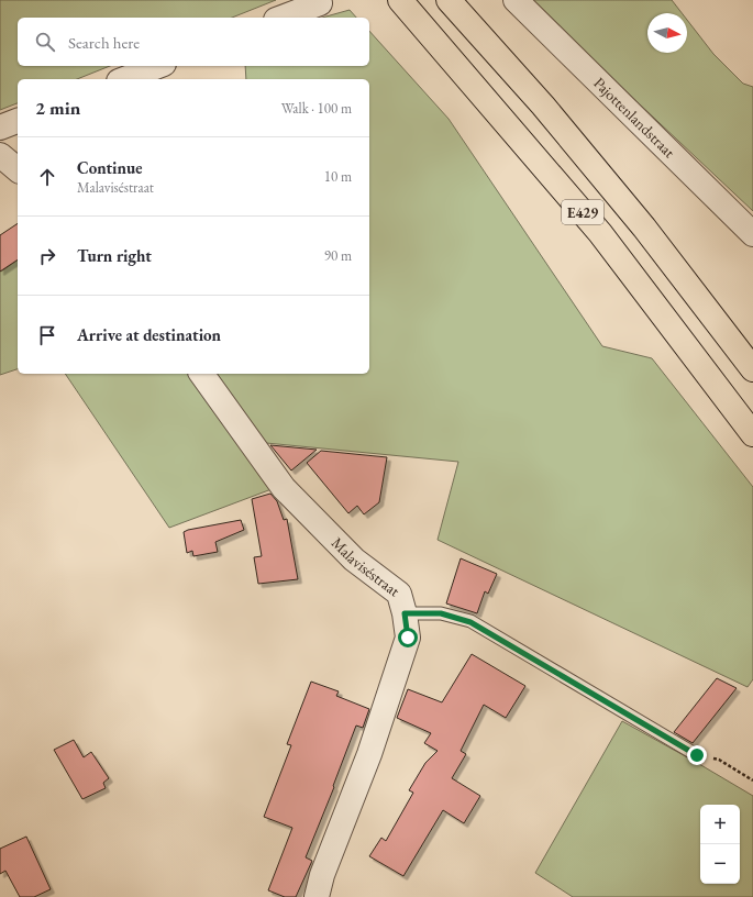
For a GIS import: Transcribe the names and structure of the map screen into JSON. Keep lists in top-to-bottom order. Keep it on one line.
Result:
{"streets":{"highway":["E429"],"street":["Pajottenlandstraat","Malaviséstraat"]},"north":"right","page":{"search":"Search here","heading":["2 min","Walk · 100 m"],"list":[["Continue","Malaviséstraat","10 m"],["Turn right","90 m"],"Arrive at destination"],"map_buttons":["+","−"]}}
